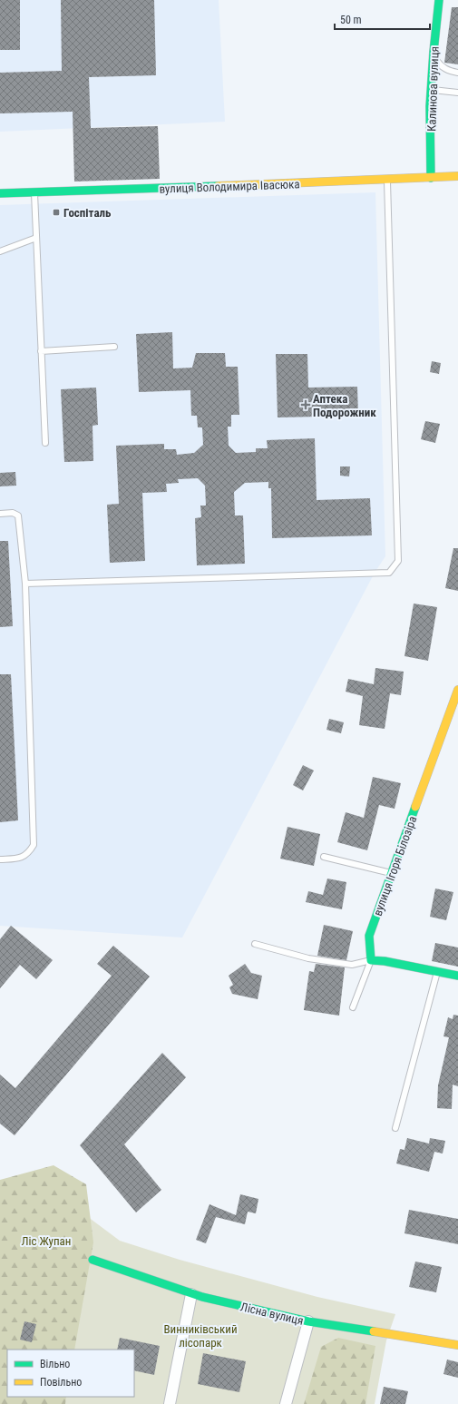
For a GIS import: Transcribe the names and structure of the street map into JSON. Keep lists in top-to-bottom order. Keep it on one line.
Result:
{"streets":{"street":["Калинова вулиця","вулиця Володимира Івасюка","вулиця Ігоря Білозіра","Лісна вулиця"]},"crossings":[["Калинова вулиця","вулиця Володимира Івасюка"]],"parks":["Ліс Жупан","Винниківський лісопарк"],"places":{"transit":["Госпіталь"],"health":["Аптека Подорожник"]},"legend":["Вільно","Повільно"],"scale_bar":"50 m"}
